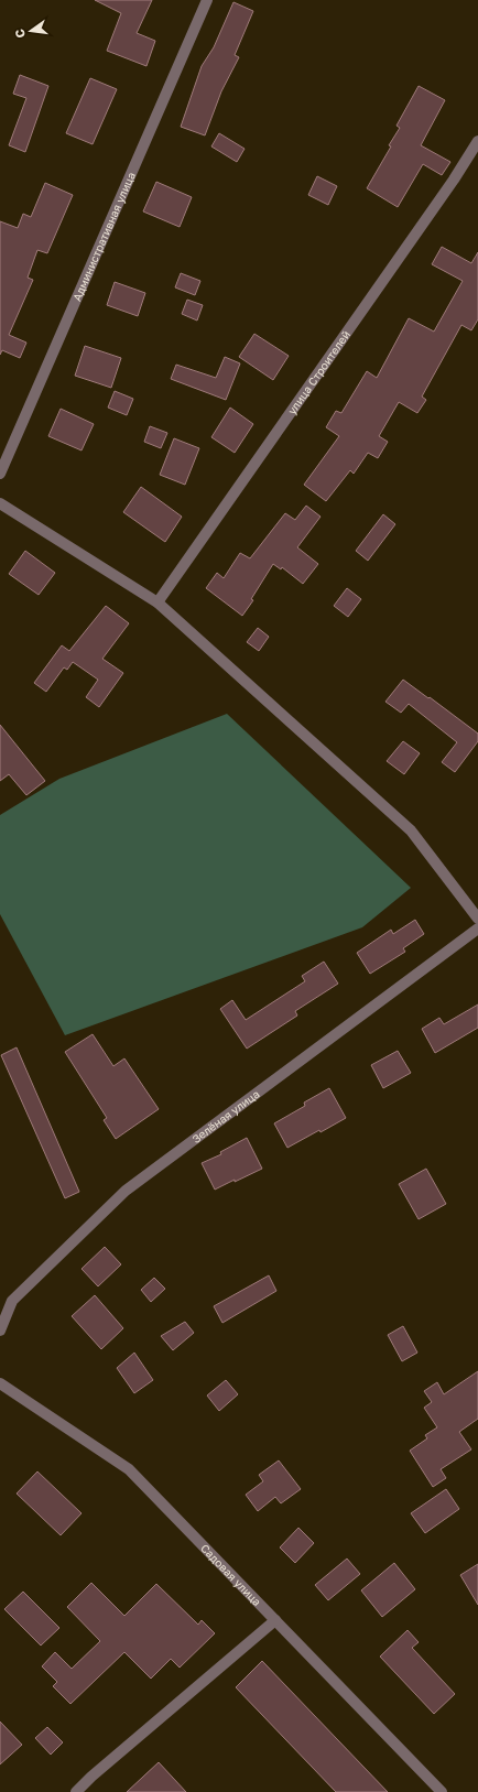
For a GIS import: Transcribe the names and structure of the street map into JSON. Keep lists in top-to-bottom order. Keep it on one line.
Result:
{"streets":{"street":["Административная улица","улица Строителей","Зелёная улица","Садовая улица"]},"north":"left"}
